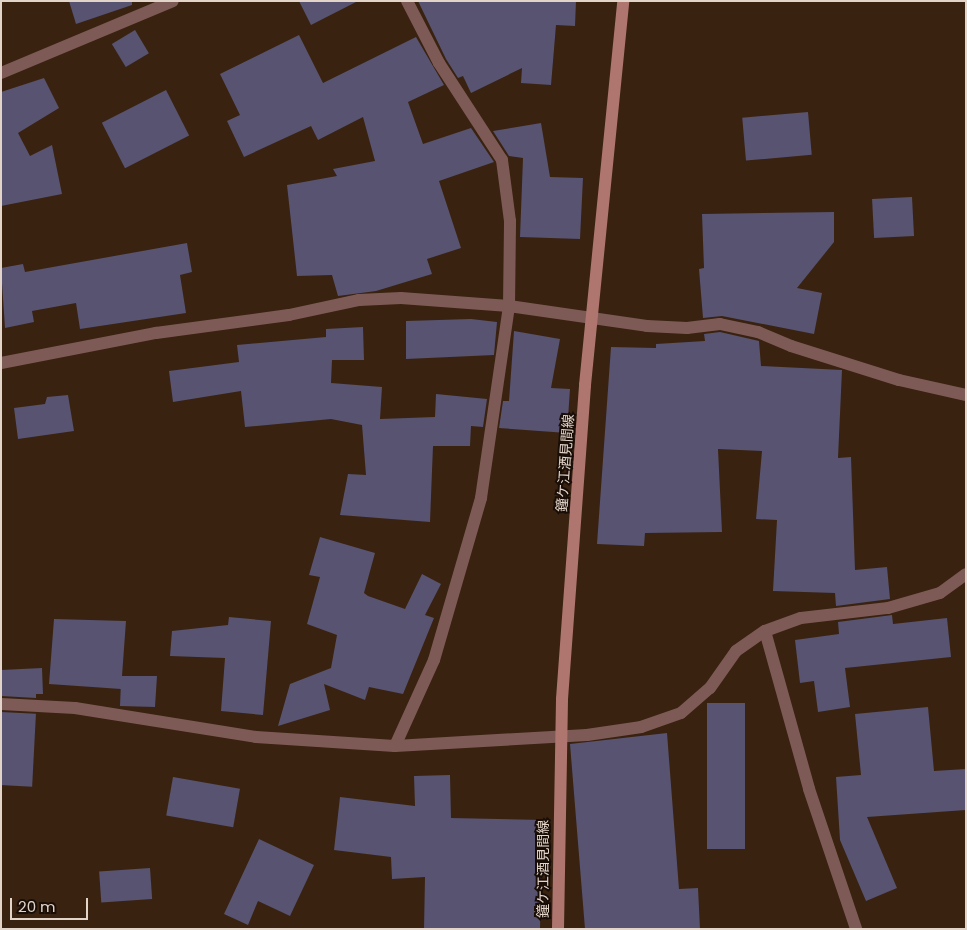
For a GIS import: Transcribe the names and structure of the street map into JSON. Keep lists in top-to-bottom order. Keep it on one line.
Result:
{"streets":{"main road":["鐘ケ江酒見間線"]},"scale_bar":"20 m"}
